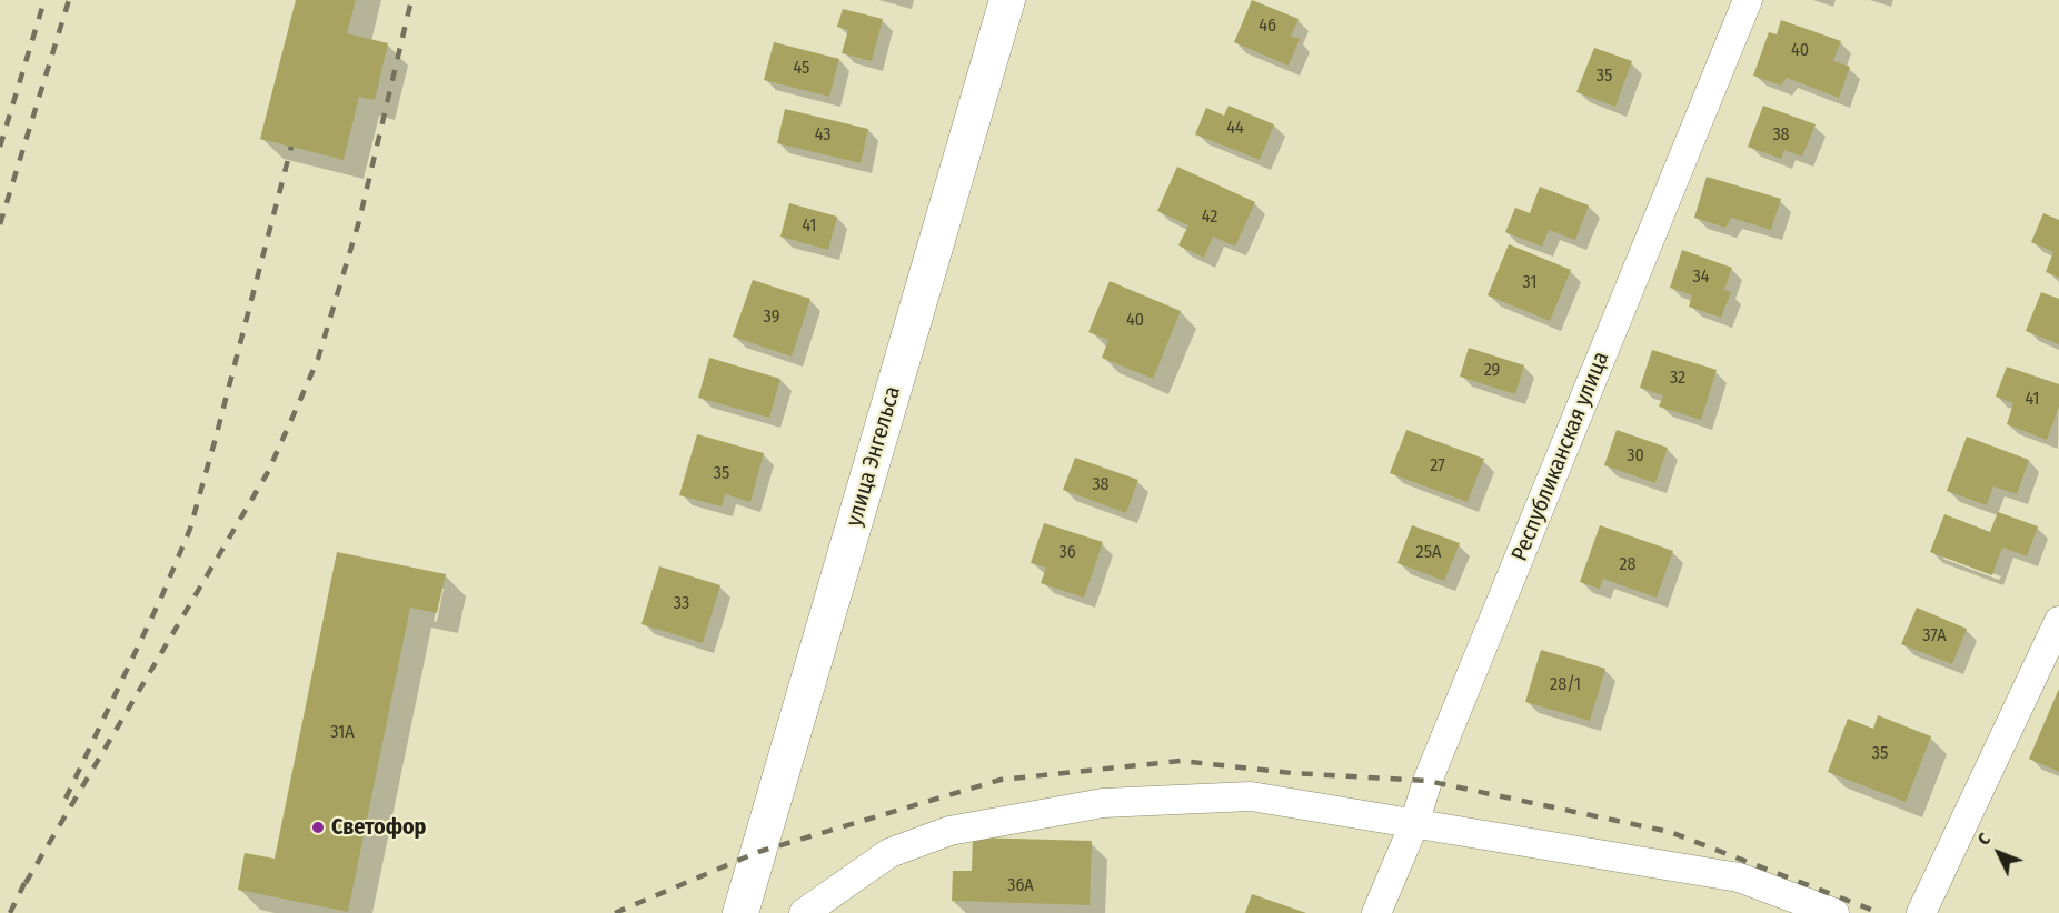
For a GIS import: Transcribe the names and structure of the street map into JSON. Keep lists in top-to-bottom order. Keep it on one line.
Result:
{"streets":{"street":["улица Энгельса","Республиканская улица"]},"places":["Светофор"],"house_numbers":["46","40","45","35","44","43","38","42","41","34","31","39","40","29","32","41","30","27","35","38","36","25А","28","33","37А","28/1","31А","35","36А"],"north":"top left"}
